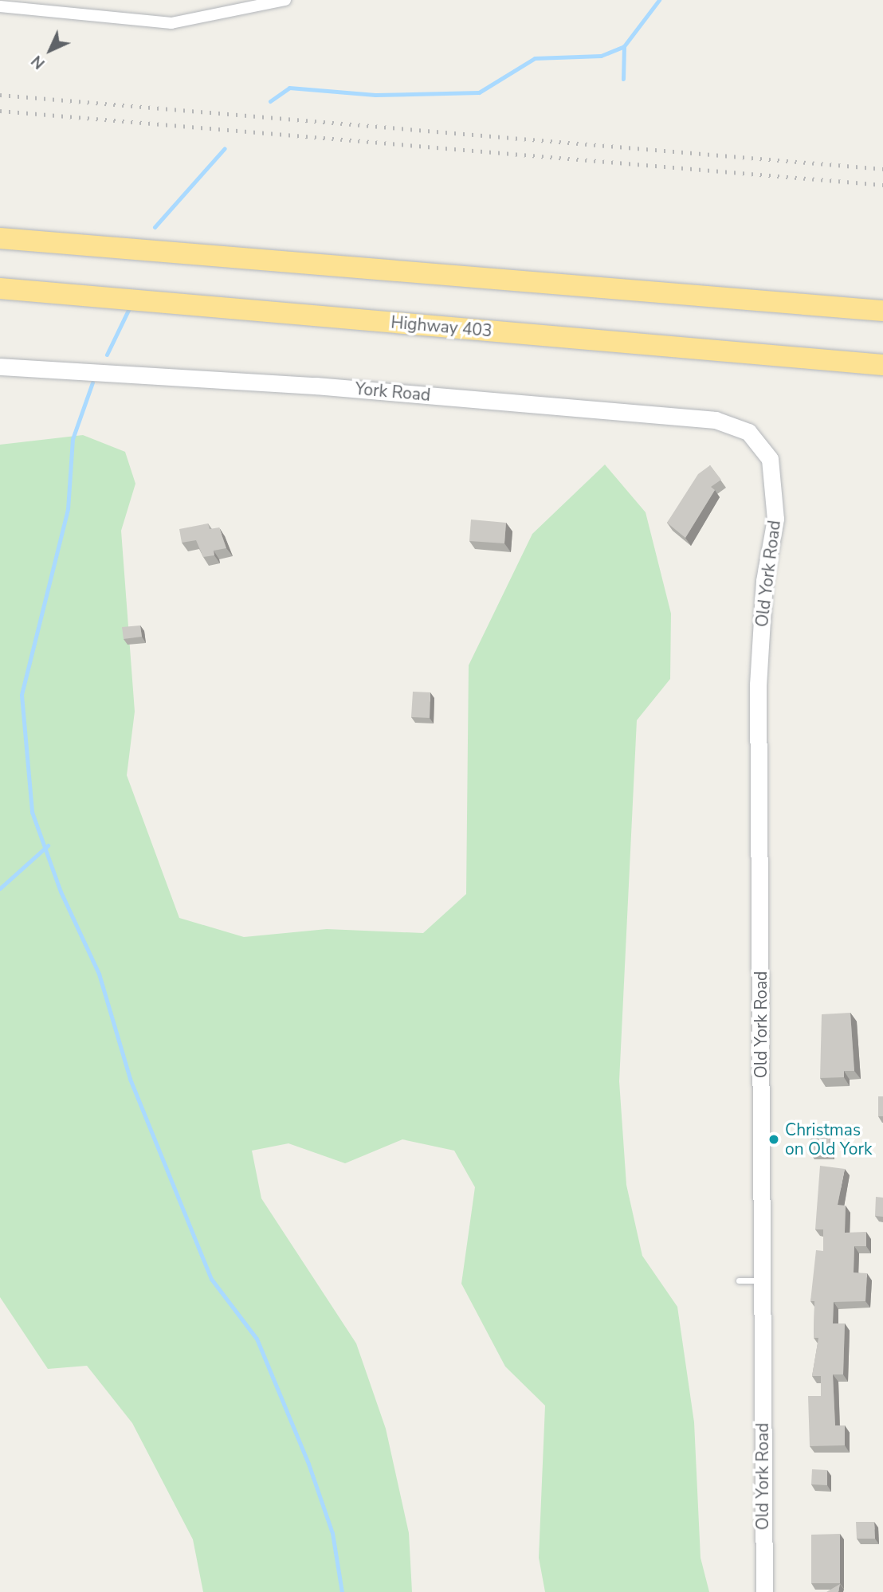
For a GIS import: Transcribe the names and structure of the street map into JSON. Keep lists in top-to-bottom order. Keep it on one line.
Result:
{"streets":{"highway":["Highway 403"],"street":["York Road","Old York Road"]},"crossings":[["York Road","Old York Road"]],"places":["Christmas on Old York"],"north":"bottom left"}
